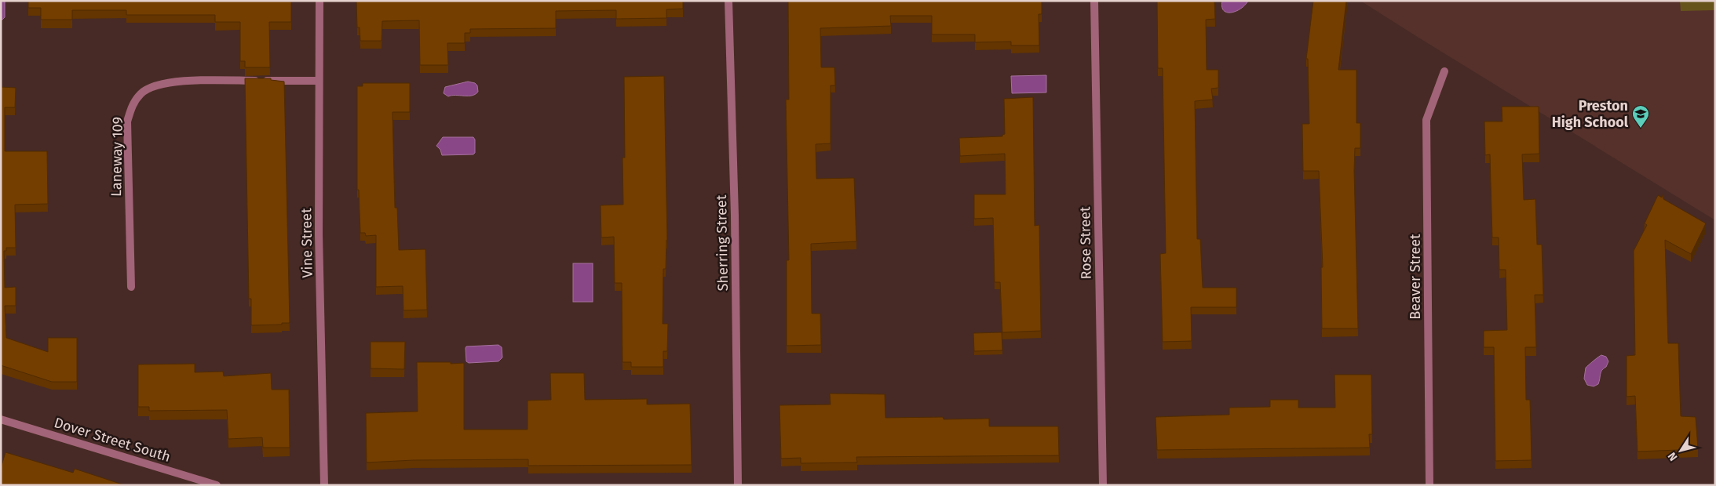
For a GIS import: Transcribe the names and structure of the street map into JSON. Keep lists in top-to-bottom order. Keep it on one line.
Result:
{"streets":{"street":["Laneway 109","Vine Street","Sherring Street","Rose Street","Beaver Street","Dover Street South"]},"crossings":[["Laneway 109","Vine Street"]],"places":{"school or university":["Preston High School"]},"north":"bottom left"}
